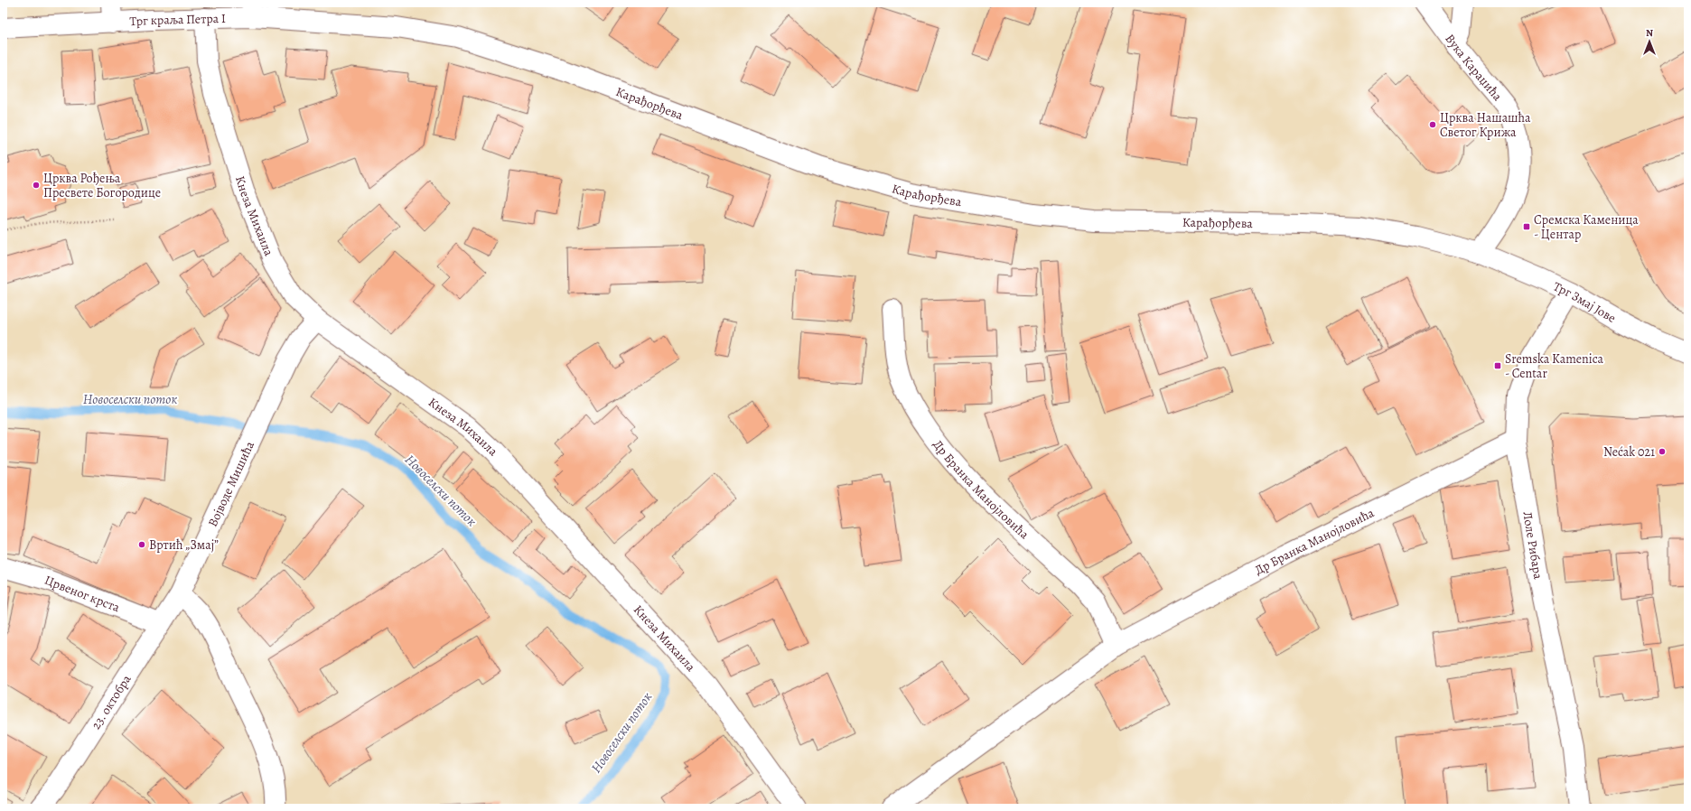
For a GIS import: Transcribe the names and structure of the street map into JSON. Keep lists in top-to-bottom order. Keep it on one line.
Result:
{"streets":{"street":["Трг краља Петра I","Вука Караџића","Карађорђева","Кнеза Михаила","Трг Змај Јове","Војводе Мишића","Др Бранка Манојловића","Лоле Рибара","Црвеног крста","23. октобра"]},"crossings":[["Трг краља Петра I","Карађорђева"],["Трг краља Петра I","Кнеза Михаила"],["Вука Караџића","Карађорђева"],["Вука Караџића","Трг Змај Јове"],["Карађорђева","Трг Змај Јове"],["Кнеза Михаила","Војводе Мишића"],["Трг Змај Јове","Лоле Рибара"],["Војводе Мишића","23. октобра"],["Др Бранка Манојловића","Лоле Рибара"],["Црвеног крста","23. октобра"]],"water":["Новоселски поток"],"places":{"other":["Црква Нашашћа Светог Крижа","Црква Рођења Пресвете Богородице","Nećak 021","Вртић „Змај”"],"transit":["Сремска Каменица - Центар","Sremska Kamenica - Centar"]},"north":"top"}
